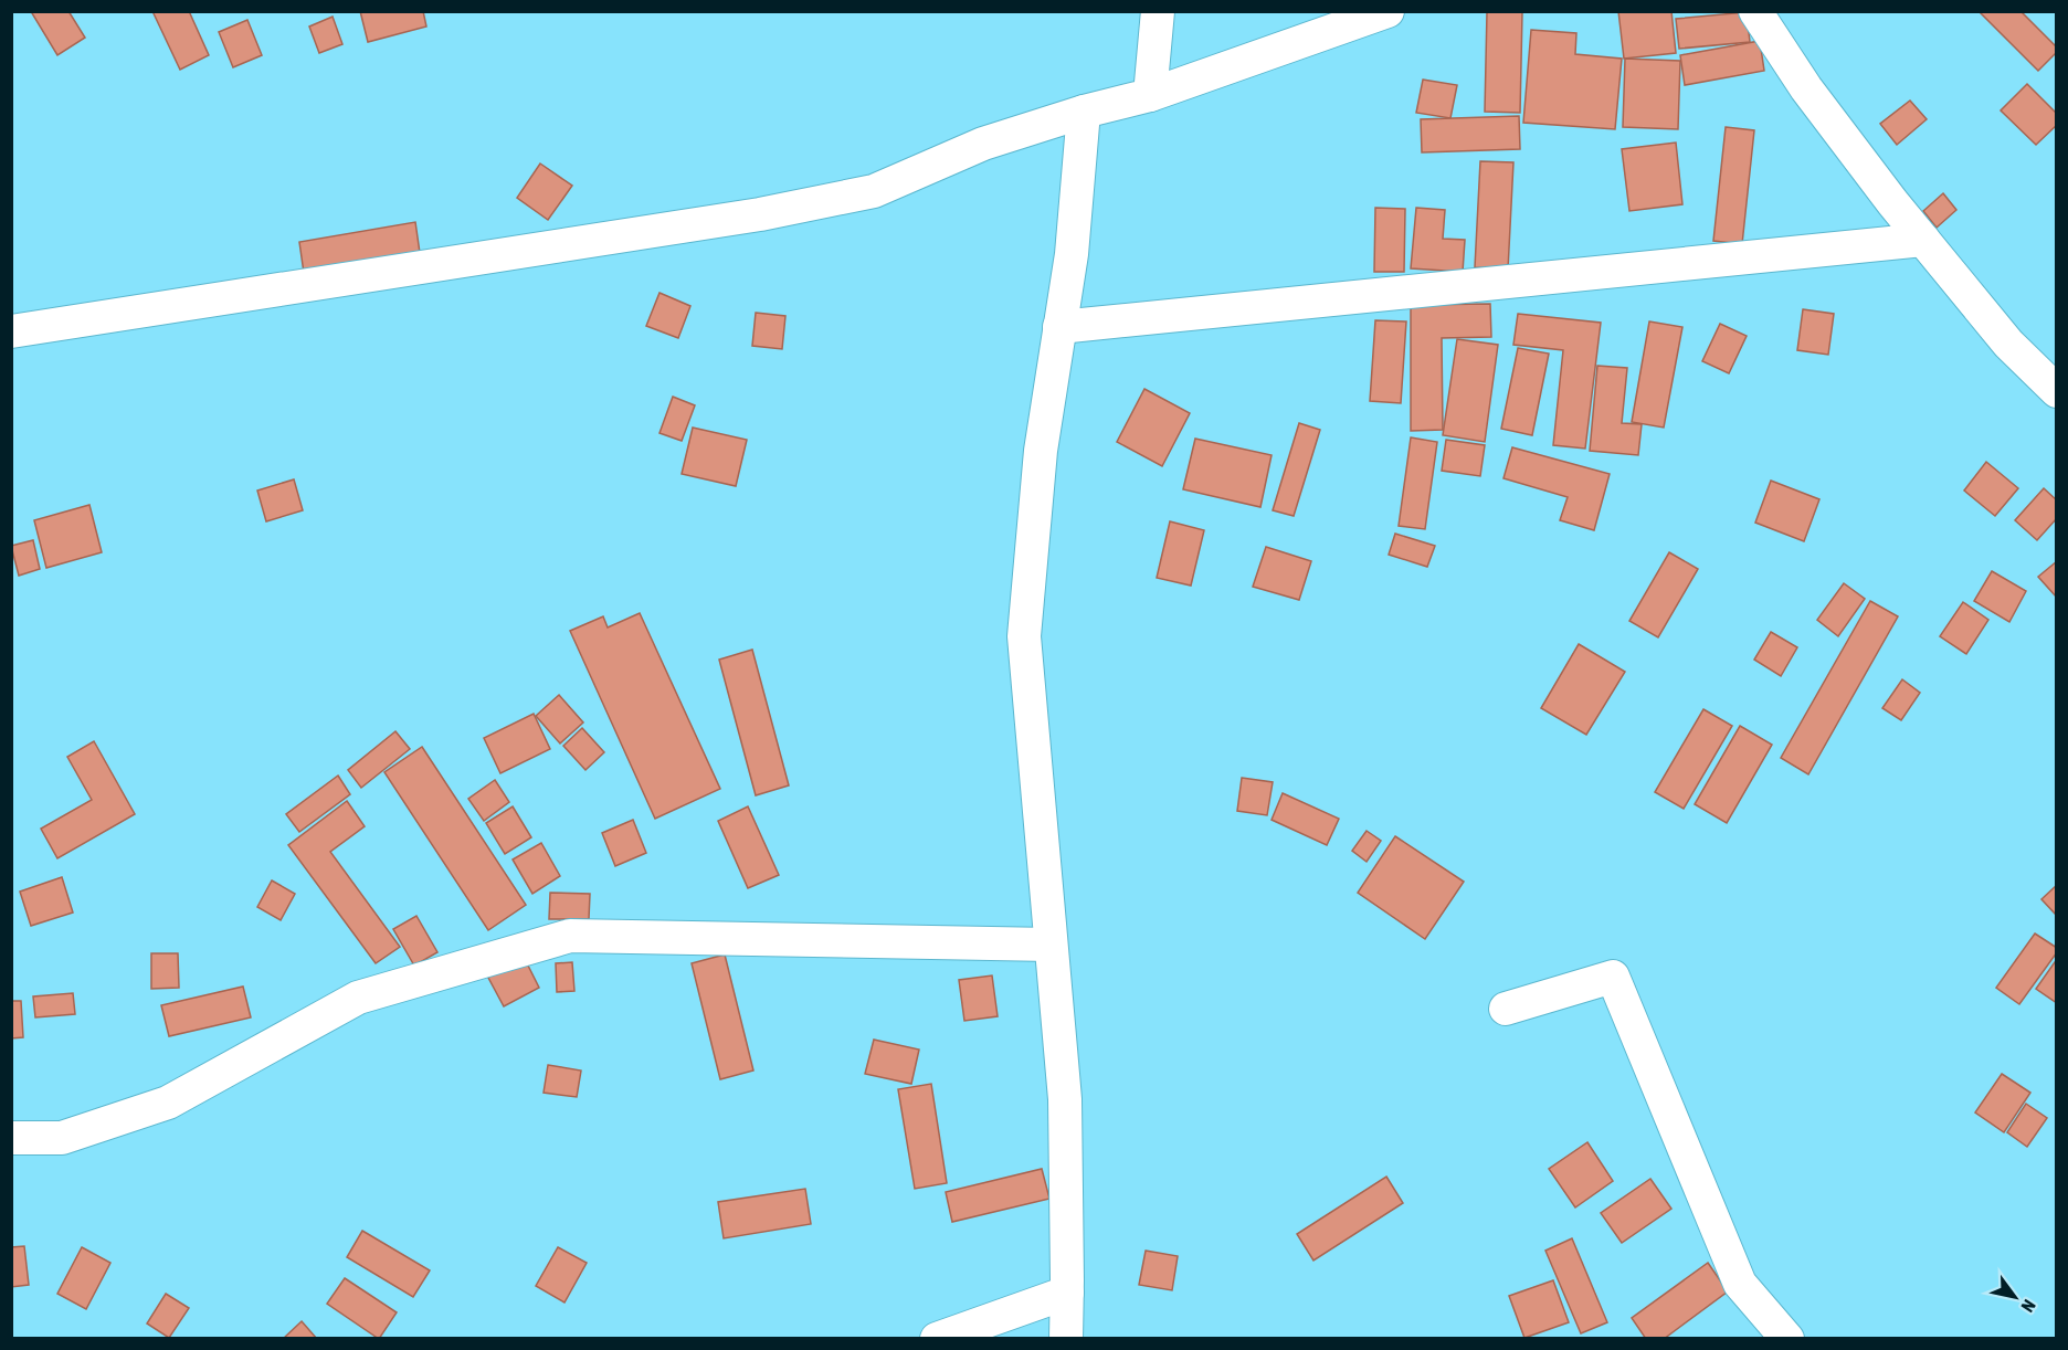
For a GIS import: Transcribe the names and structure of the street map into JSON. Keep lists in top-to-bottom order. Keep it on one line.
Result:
{"north":"bottom right"}
